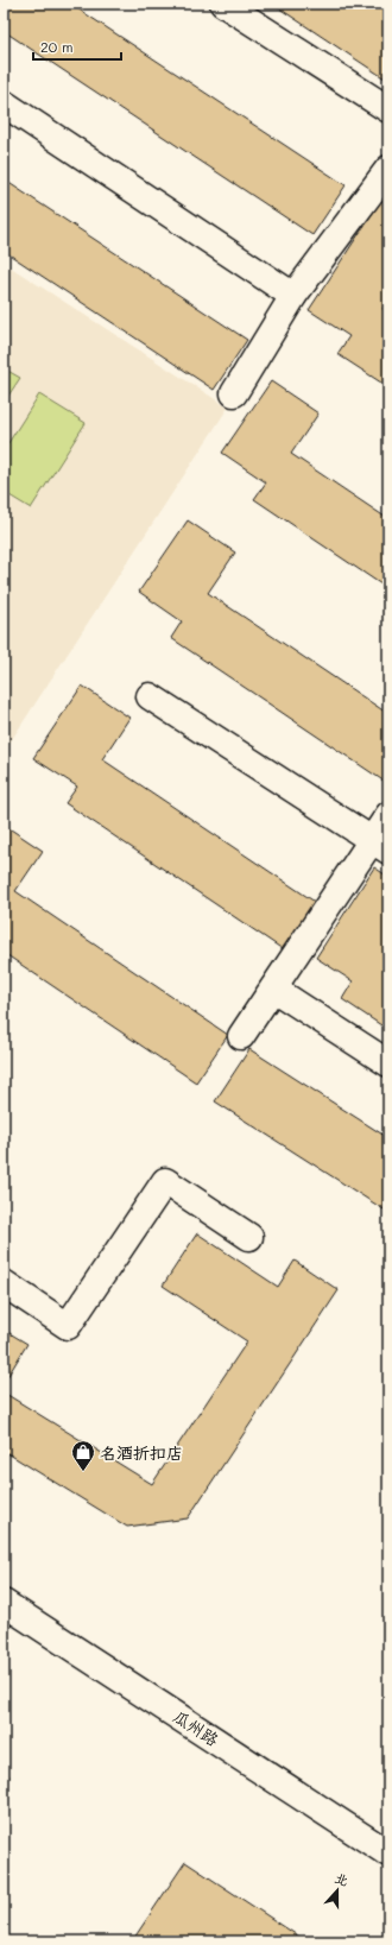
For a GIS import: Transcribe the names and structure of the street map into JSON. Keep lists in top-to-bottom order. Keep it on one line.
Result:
{"streets":{"street":["瓜州路"]},"places":{"shop":["名酒折扣店"]},"scale_bar":"20 m","north":"top"}
